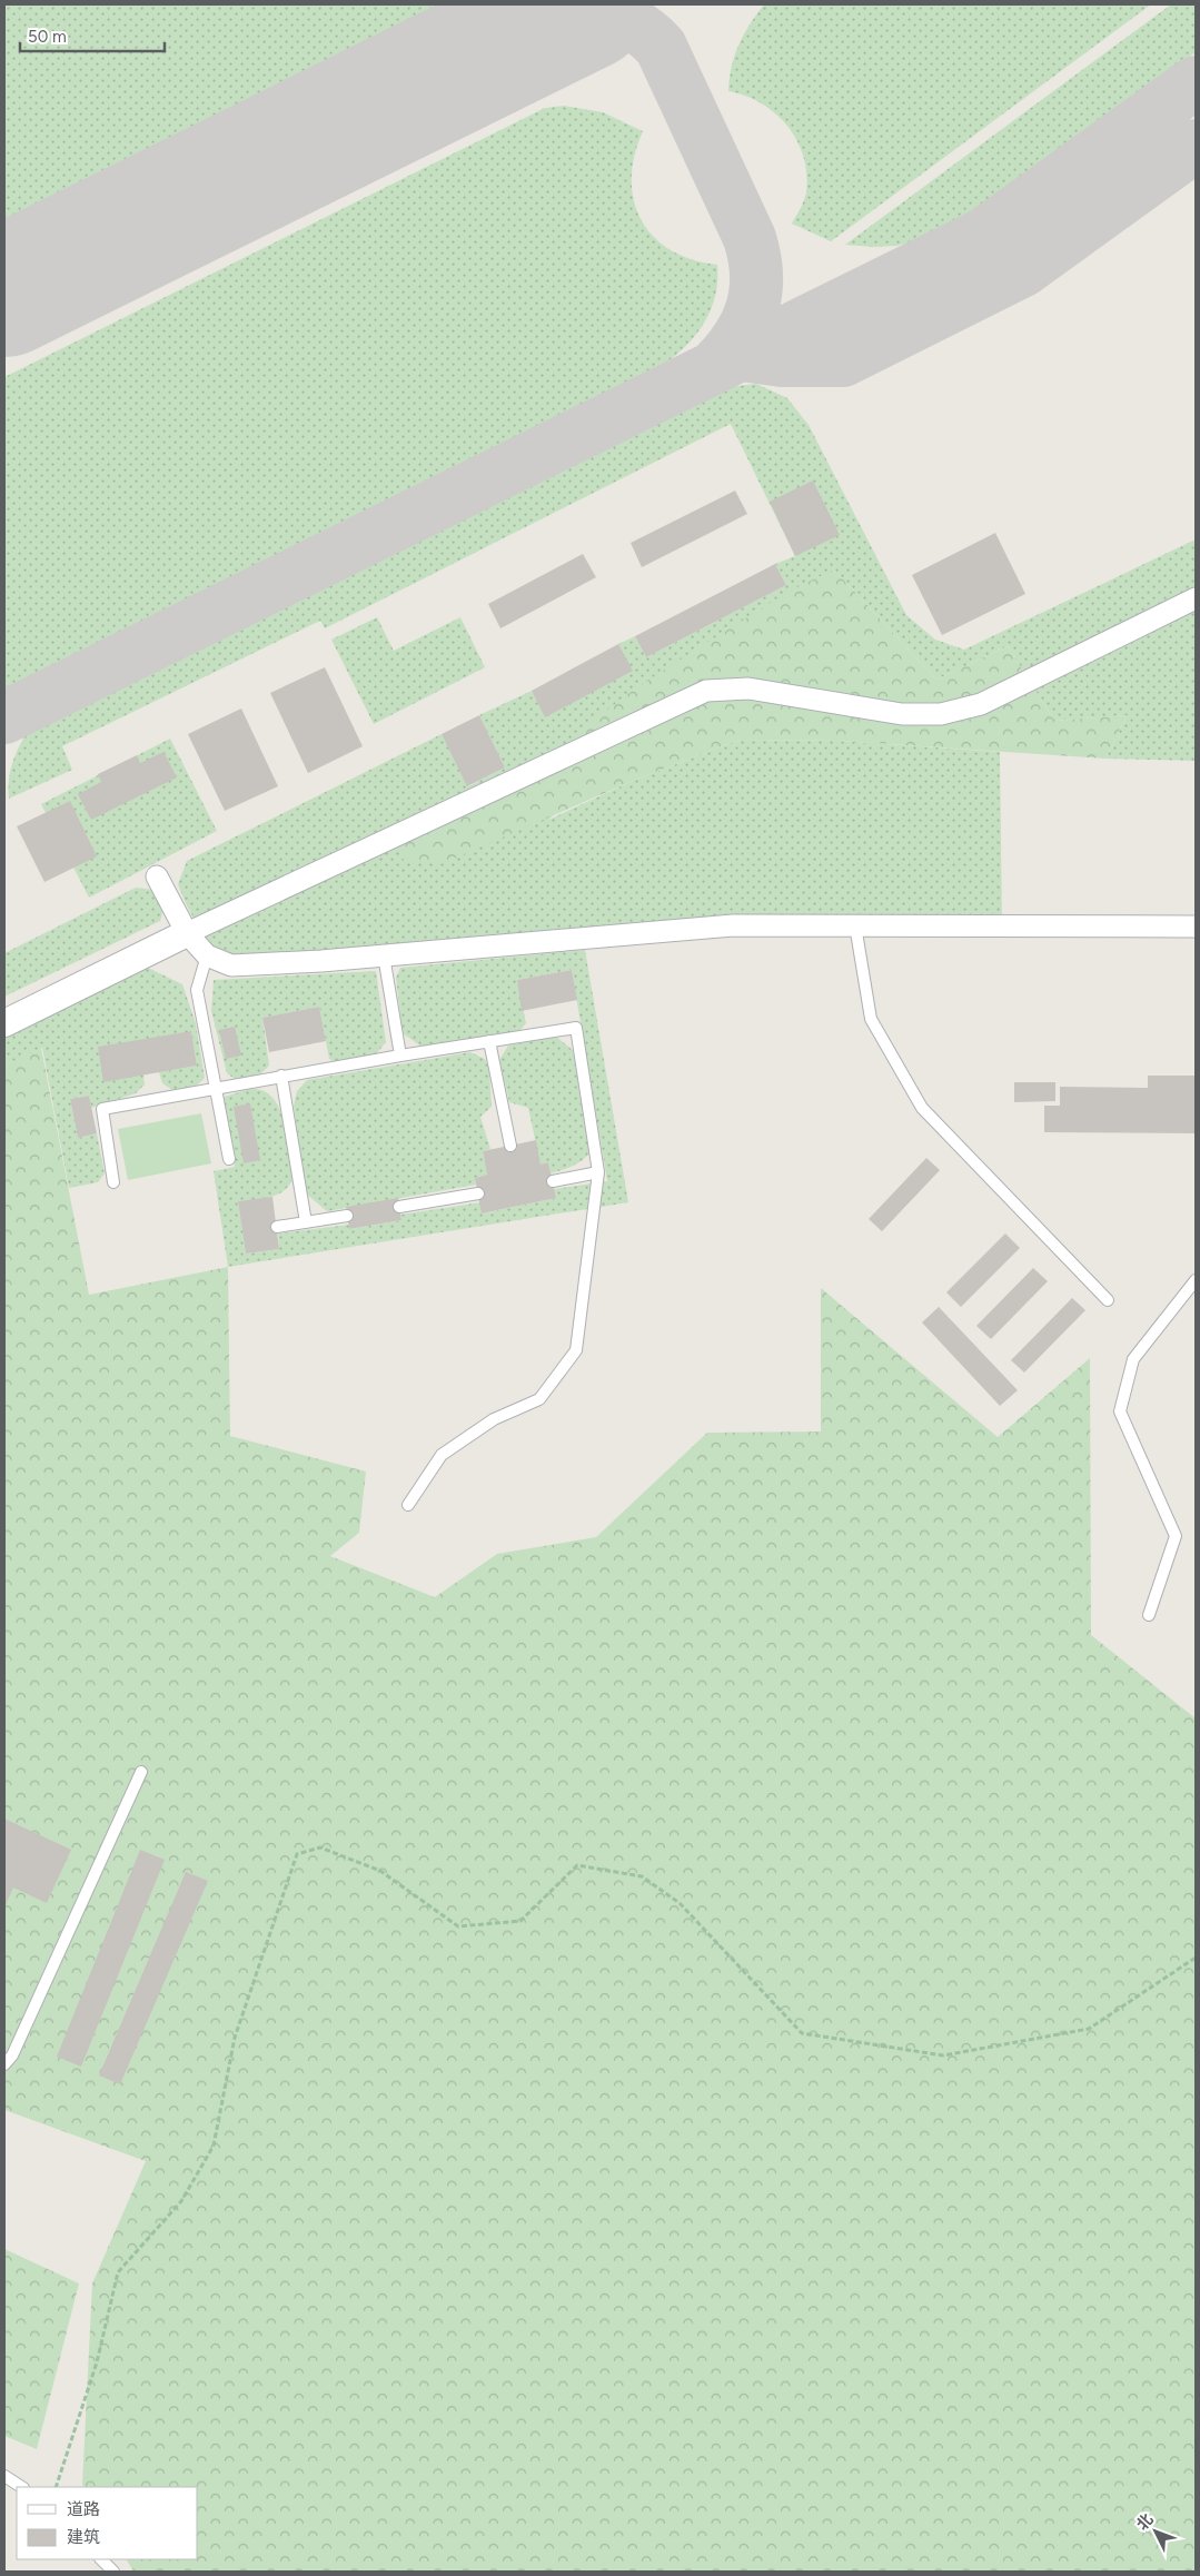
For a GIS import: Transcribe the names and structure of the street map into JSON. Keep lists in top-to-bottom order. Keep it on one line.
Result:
{"legend":["道路","建筑"],"scale_bar":"50 m","north":"top left"}
